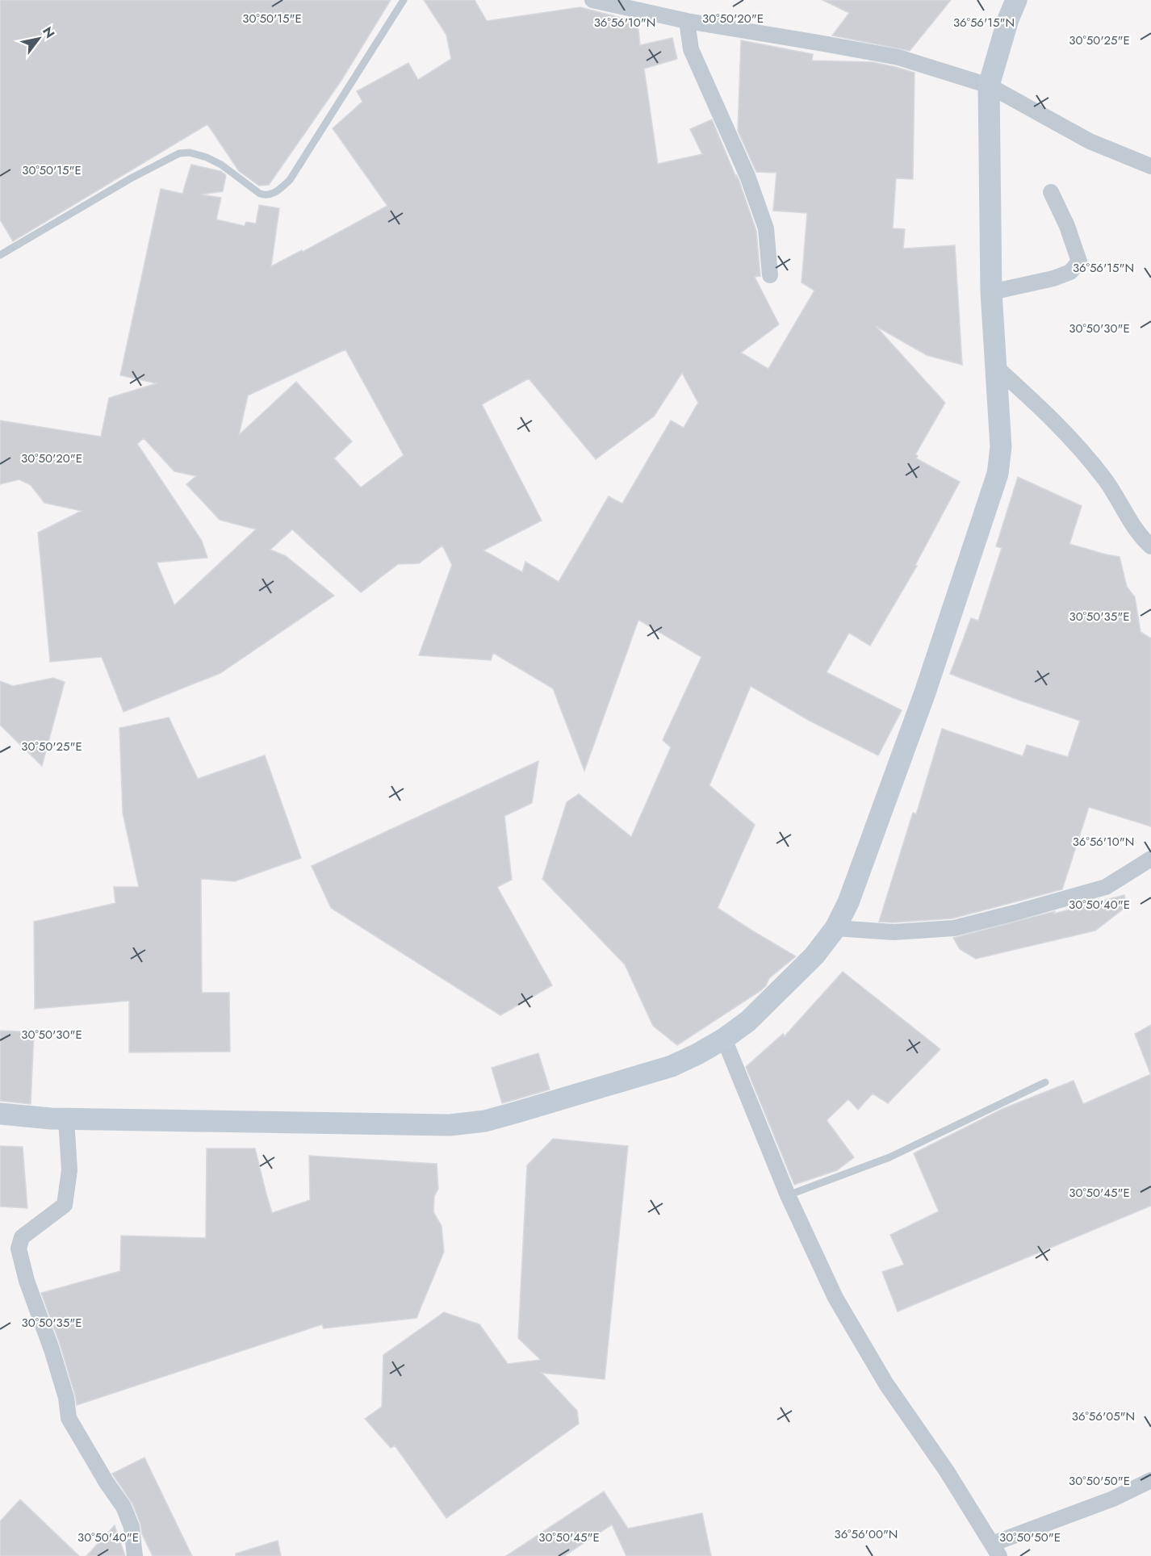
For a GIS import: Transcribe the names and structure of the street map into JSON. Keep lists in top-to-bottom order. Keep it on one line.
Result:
{"north":"top right","coordinates":["30°50'15\"E","30°50'20\"E","36°56'10\"N","36°56'15\"N","30°50'25\"E","30°50'30\"E","30°50'35\"E","30°50'40\"E","30°50'45\"E","36°56'05\"N","30°50'50\"E","36°56'00\"N"]}
